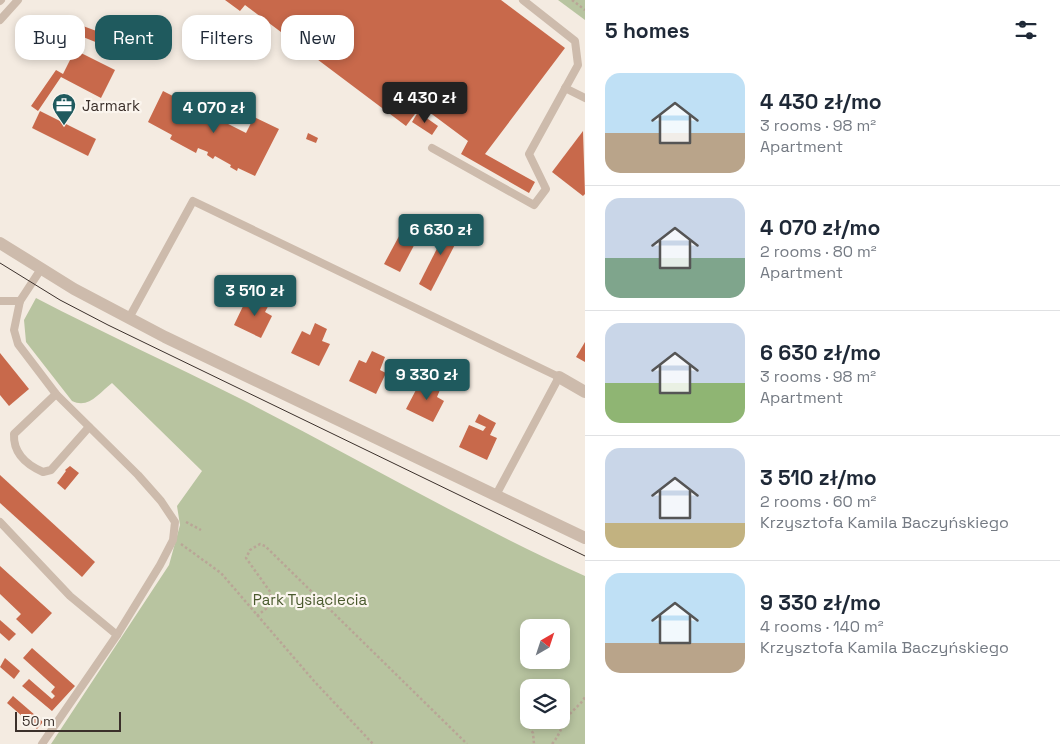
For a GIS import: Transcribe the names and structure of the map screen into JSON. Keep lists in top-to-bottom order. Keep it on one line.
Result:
{"parks":["Park Tysiąclecia"],"places":{"office":["Jarmark"]},"scale_bar":"50 m","north":"top right","page":{"heading":"5 homes","chip":["Buy","Rent","Filters","New"],"list":[{"name":"4 430 zł/mo","note":"3 rooms · 98 m² · Apartment"},{"name":"4 070 zł/mo","note":"2 rooms · 80 m² · Apartment"},{"name":"6 630 zł/mo","note":"3 rooms · 98 m² · Apartment"},{"name":"3 510 zł/mo","note":"2 rooms · 60 m² · Krzysztofa Kamila Baczyńskiego"},{"name":"9 330 zł/mo","note":"4 rooms · 140 m² · Krzysztofa Kamila Baczyńskiego"}],"price":["4 430 zł","4 070 zł","6 630 zł","3 510 zł","9 330 zł"],"scale":"50 m"}}
